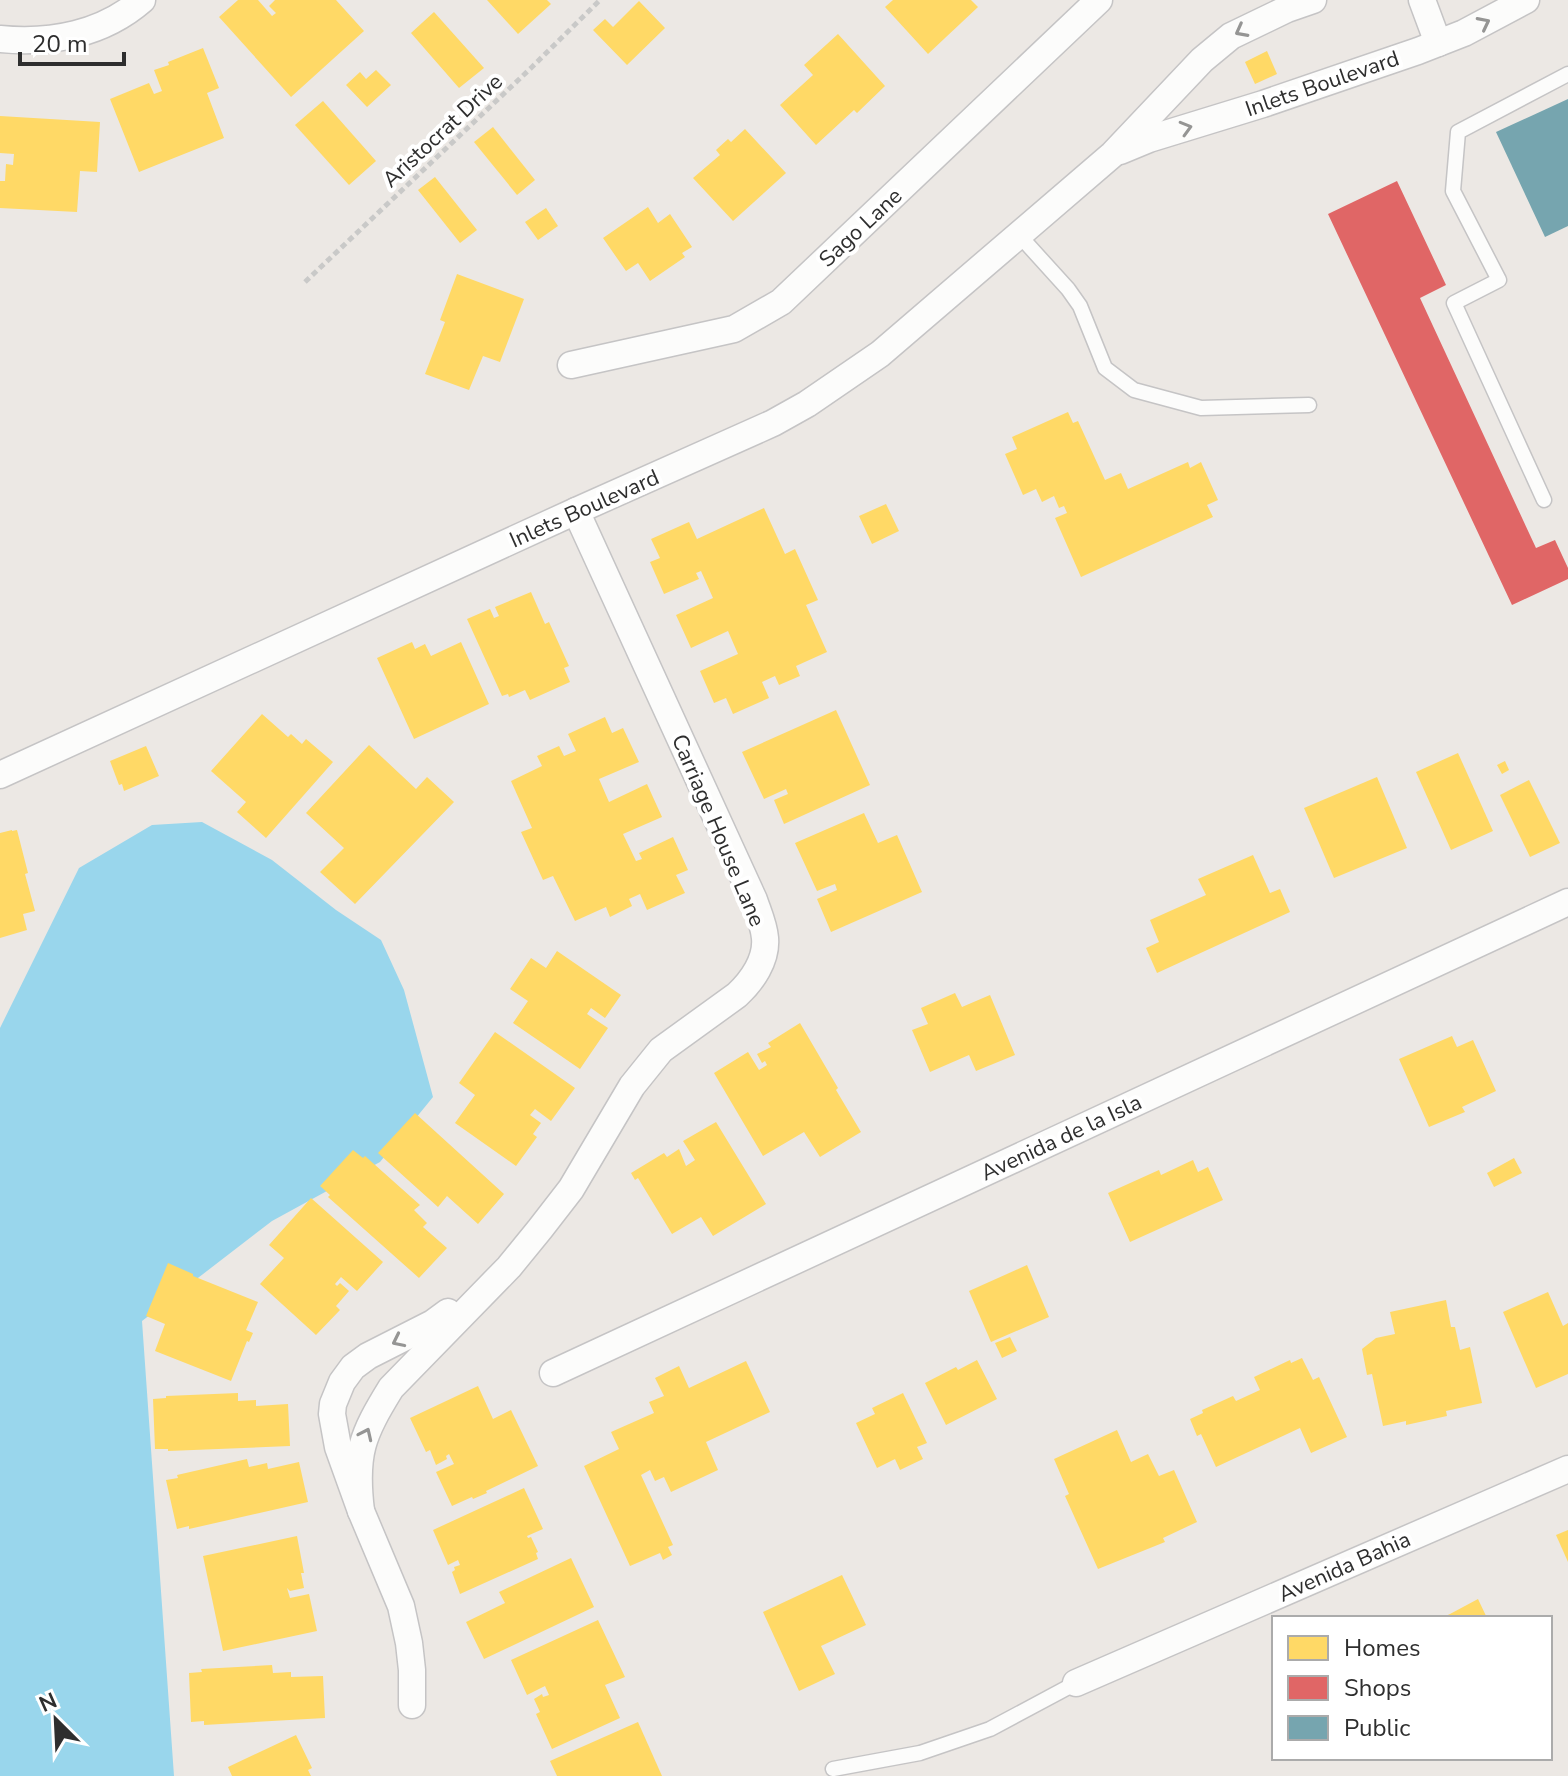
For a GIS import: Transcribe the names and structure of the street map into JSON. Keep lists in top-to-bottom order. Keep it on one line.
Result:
{"streets":{"street":["Inlets Boulevard","Sago Lane","Carriage House Lane","Avenida de la Isla","Avenida Bahia"],"path":["Aristocrat Drive"]},"crossings":[["Inlets Boulevard","Carriage House Lane"]],"legend":["Homes","Shops","Public"],"scale_bar":"20 m","north":"top left"}
